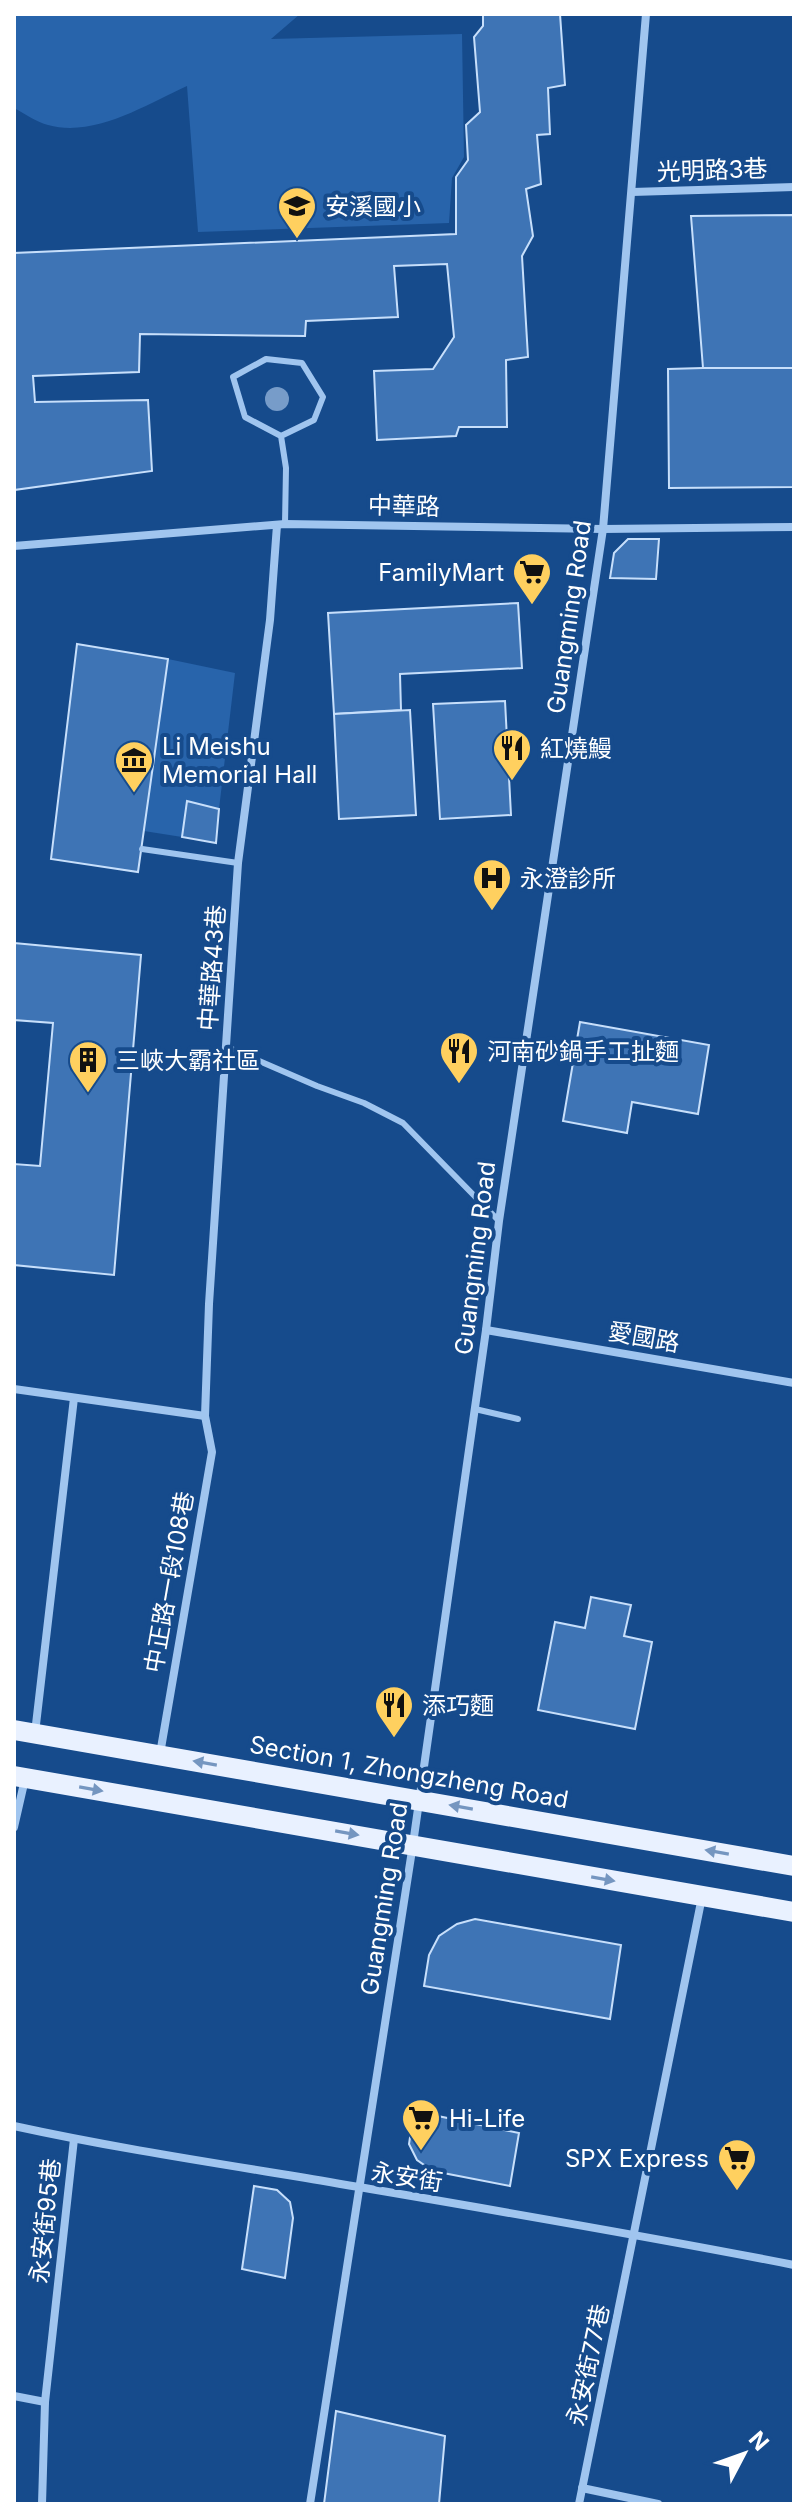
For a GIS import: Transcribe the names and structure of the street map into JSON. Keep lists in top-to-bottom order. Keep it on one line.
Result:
{"streets":{"main road":["Section 1, Zhongzheng Road"],"street":["光明路3巷","中華路","Guangming Road","中華路43巷","愛國路","中正路一段108巷","永安街","永安街95巷","永安街77巷"]},"crossings":[["光明路3巷","Guangming Road"],["中華路","Guangming Road"],["中華路","中華路43巷"],["Guangming Road","愛國路"],["Guangming Road","Section 1, Zhongzheng Road"],["Guangming Road","永安街"],["中華路43巷","中正路一段108巷"],["中正路一段108巷","Section 1, Zhongzheng Road"],["永安街","永安街95巷"],["永安街","永安街77巷"]],"places":{"school or university":["安溪國小"],"supermarket":["FamilyMart","Hi-Life","SPX Express"],"restaurant":["紅燒鰻","河南砂鍋手工扯麵","添巧麵"],"museum":["Li Meishu Memorial Hall"],"hospital":["永澄診所"],"building":["三峽大霸社區"]},"north":"top right"}
